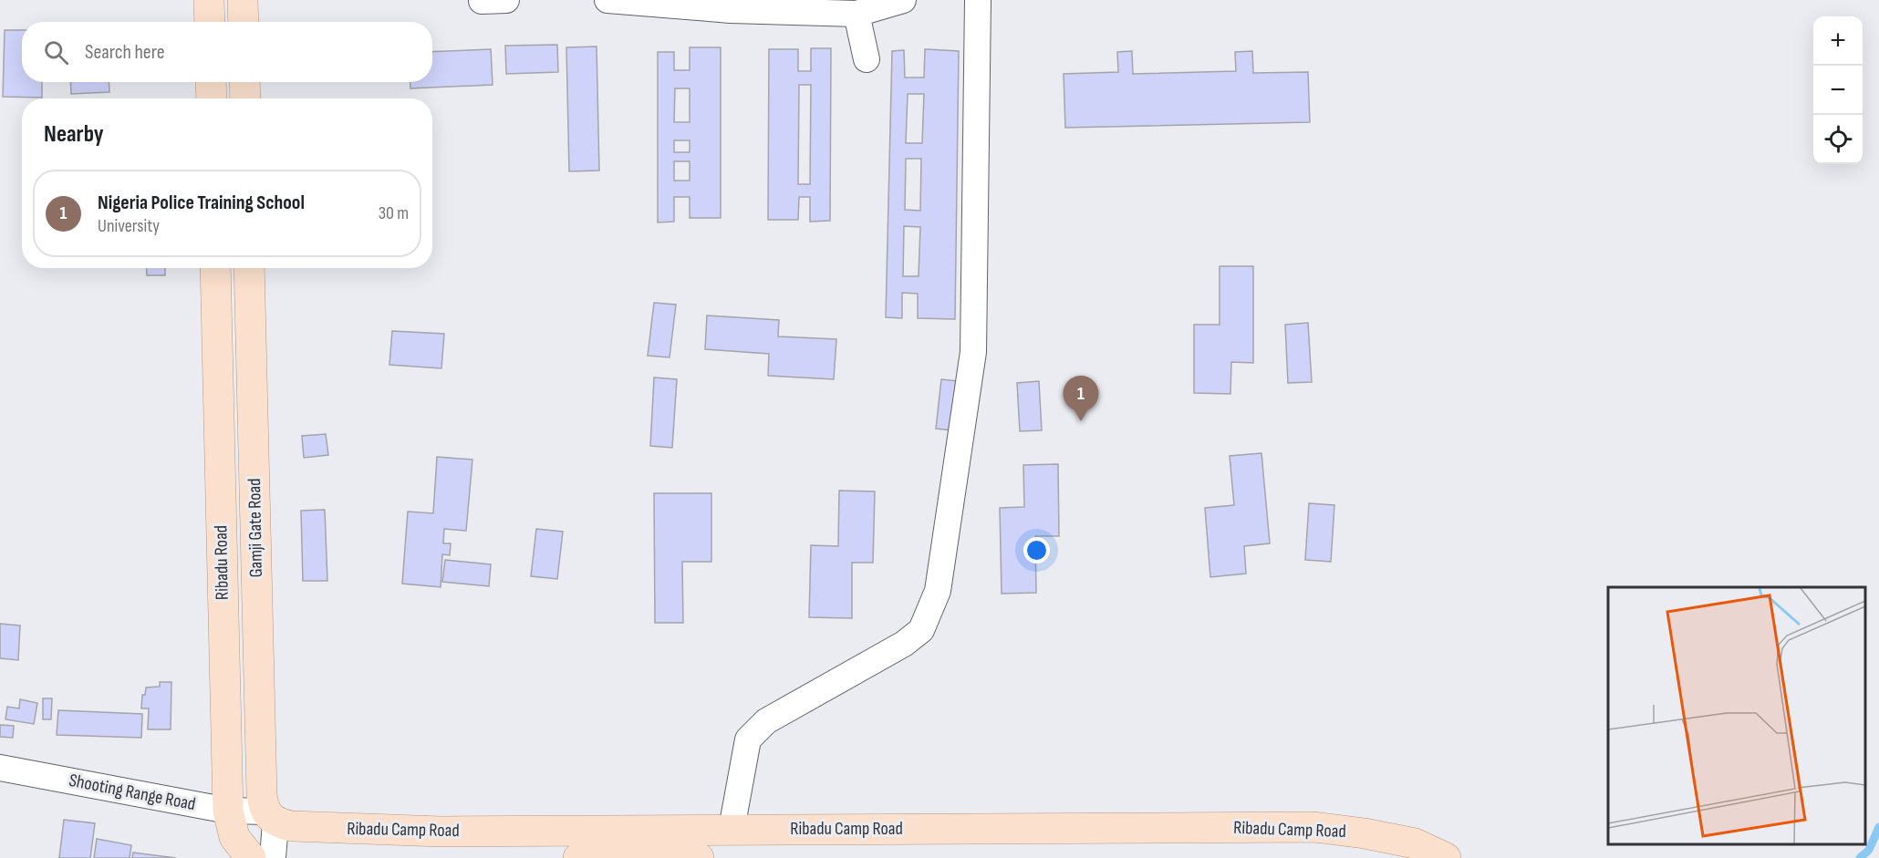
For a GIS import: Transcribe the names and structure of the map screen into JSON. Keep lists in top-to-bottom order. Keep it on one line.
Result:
{"streets":{"main road":["Gamji Gate Road","Ribadu Road","Ribadu Camp Road"],"street":["Shooting Range Road"]},"crossings":[["Gamji Gate Road","Shooting Range Road"],["Gamji Gate Road","Ribadu Camp Road"],["Ribadu Road","Shooting Range Road"],["Shooting Range Road","Ribadu Camp Road"]],"page":{"map_buttons":["+","−"],"search":"Search here","heading":"Nearby","list":[{"mark":"1","name":"Nigeria Police Training School","note":"University","value":"30 m"}],"pins":"1"}}
